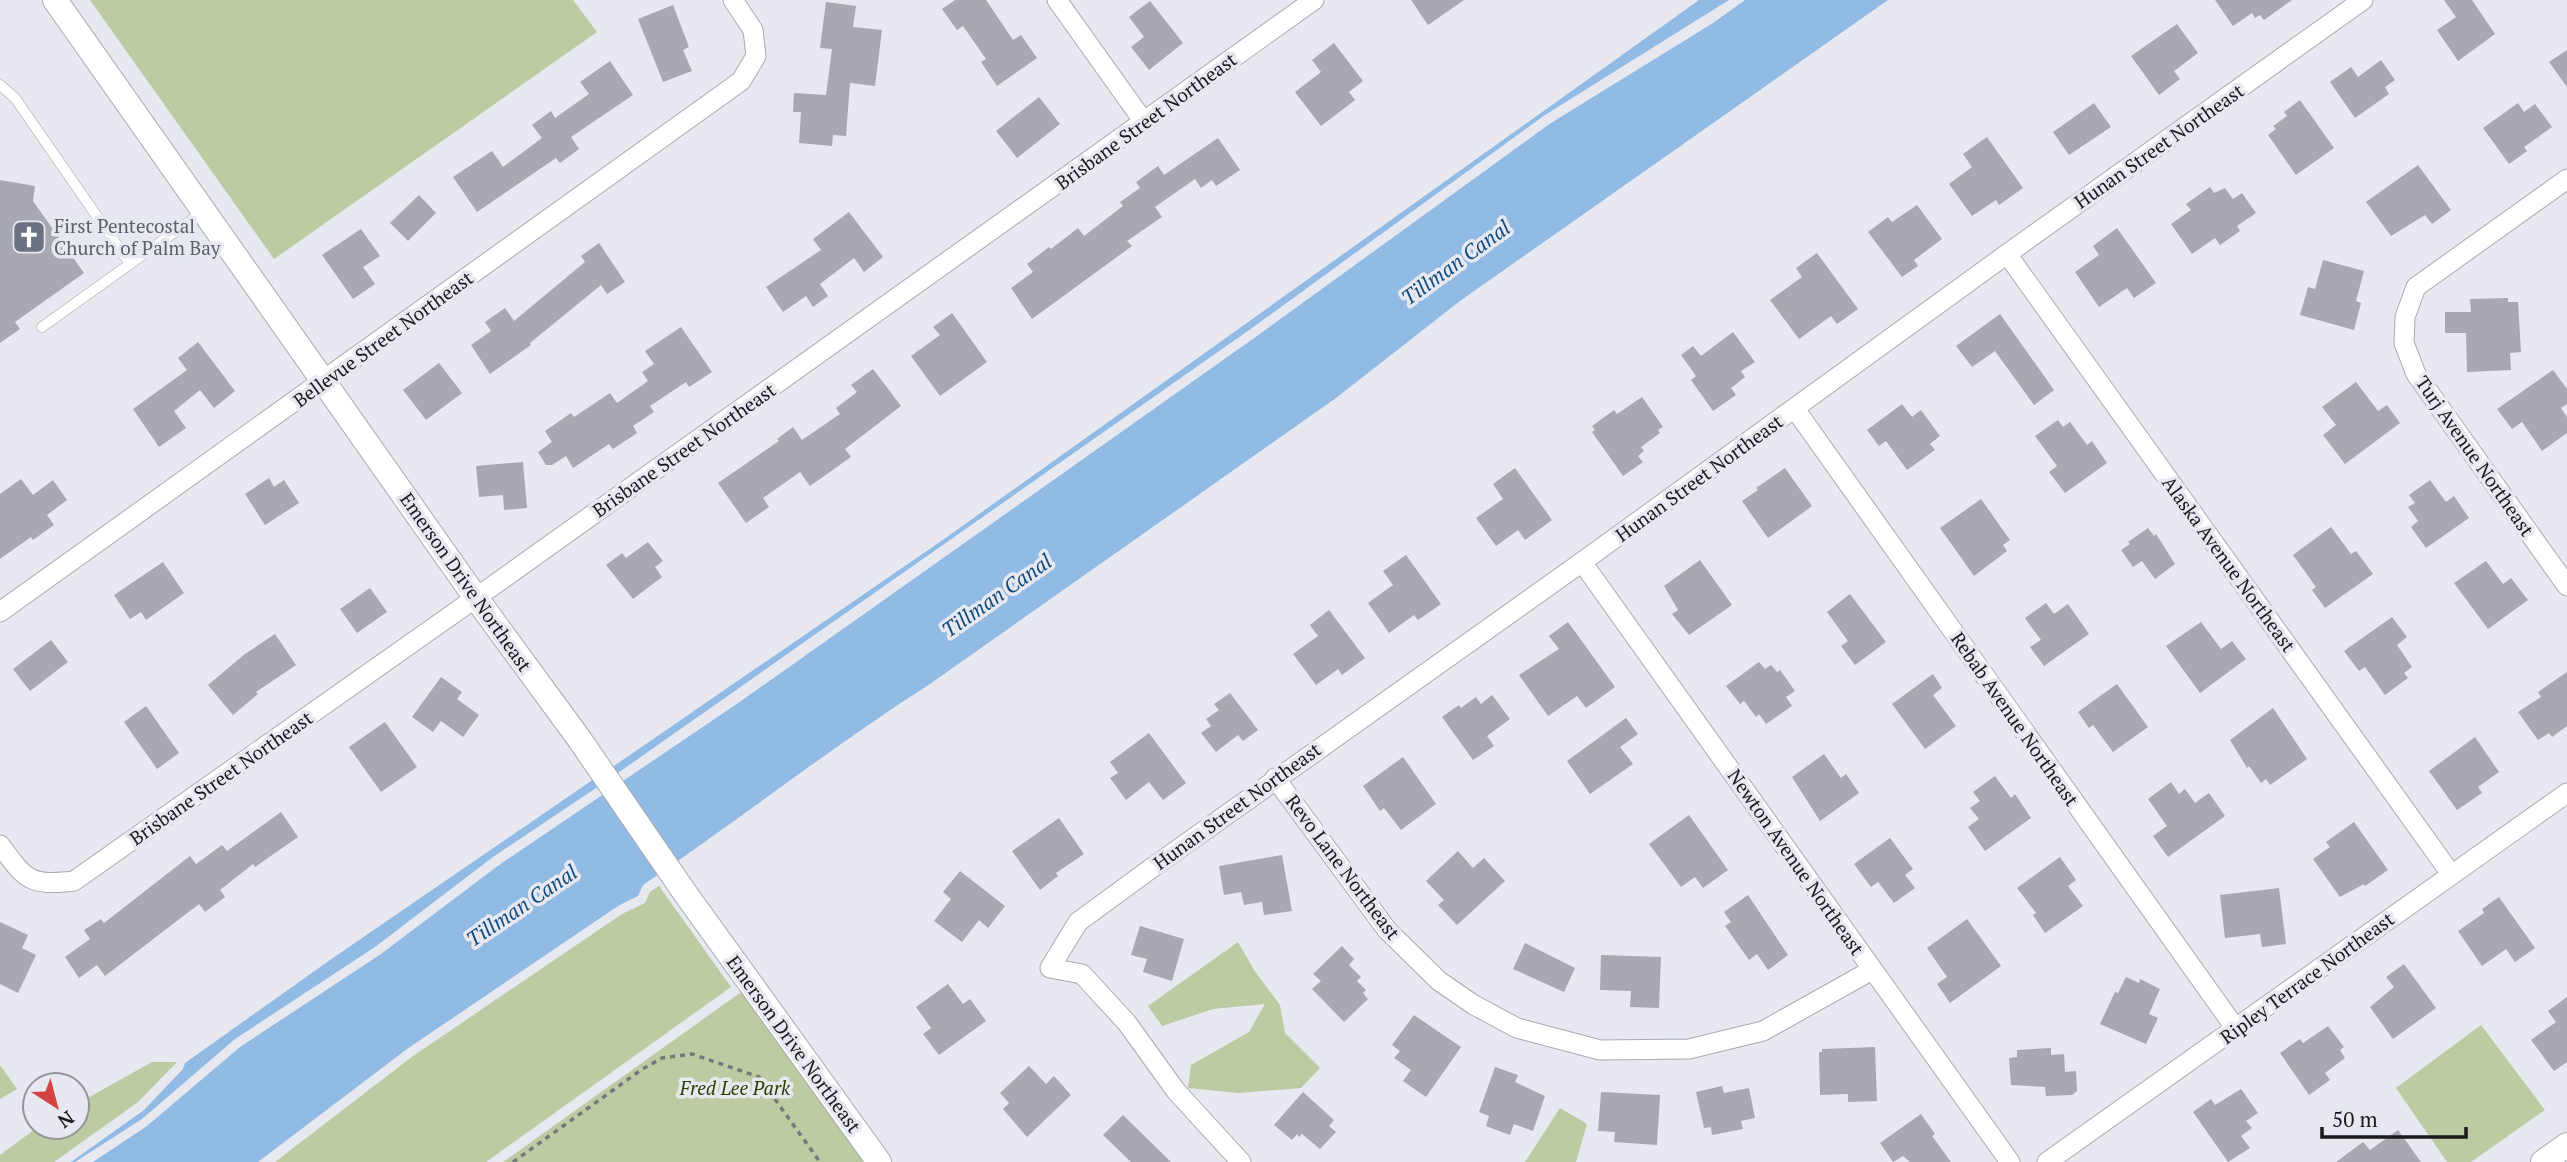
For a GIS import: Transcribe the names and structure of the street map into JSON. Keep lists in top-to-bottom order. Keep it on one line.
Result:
{"streets":{"street":["Brisbane Street Northeast","Hunan Street Northeast","Bellevue Street Northeast","Turj Avenue Northeast","Alaska Avenue Northeast","Emerson Drive Northeast","Rebab Avenue Northeast","Newton Avenue Northeast","Revo Lane Northeast","Ripley Terrace Northeast"]},"crossings":[["Brisbane Street Northeast","Emerson Drive Northeast"],["Hunan Street Northeast","Alaska Avenue Northeast"],["Hunan Street Northeast","Rebab Avenue Northeast"],["Hunan Street Northeast","Newton Avenue Northeast"],["Hunan Street Northeast","Revo Lane Northeast"],["Bellevue Street Northeast","Emerson Drive Northeast"],["Alaska Avenue Northeast","Ripley Terrace Northeast"],["Rebab Avenue Northeast","Ripley Terrace Northeast"],["Newton Avenue Northeast","Revo Lane Northeast"]],"water":["Tillman Canal"],"parks":["Fred Lee Park"],"places":{"church":["First Pentecostal Church of Palm Bay"]},"scale_bar":"50 m","north":"bottom right"}
